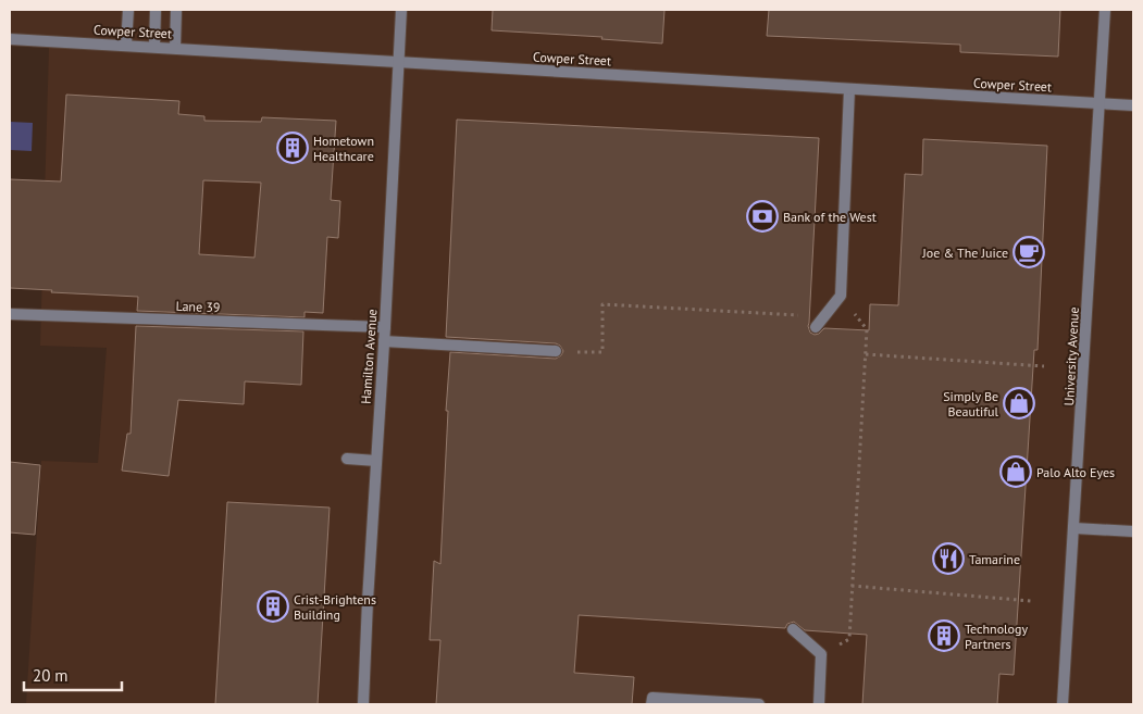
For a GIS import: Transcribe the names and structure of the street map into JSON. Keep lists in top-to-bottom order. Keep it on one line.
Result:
{"streets":{"street":["Cowper Street","Lane 39","Hamilton Avenue","University Avenue"]},"crossings":[["Cowper Street","Hamilton Avenue"],["Cowper Street","University Avenue"],["Lane 39","Hamilton Avenue"]],"places":{"building":["Hometown Healthcare","Crist-Brightens Building","Technology Partners"],"bank":["Bank of the West"],"cafe":["Joe & The Juice"],"shop":["Simply Be Beautiful","Palo Alto Eyes"],"restaurant":["Tamarine"]},"scale_bar":"20 m"}
